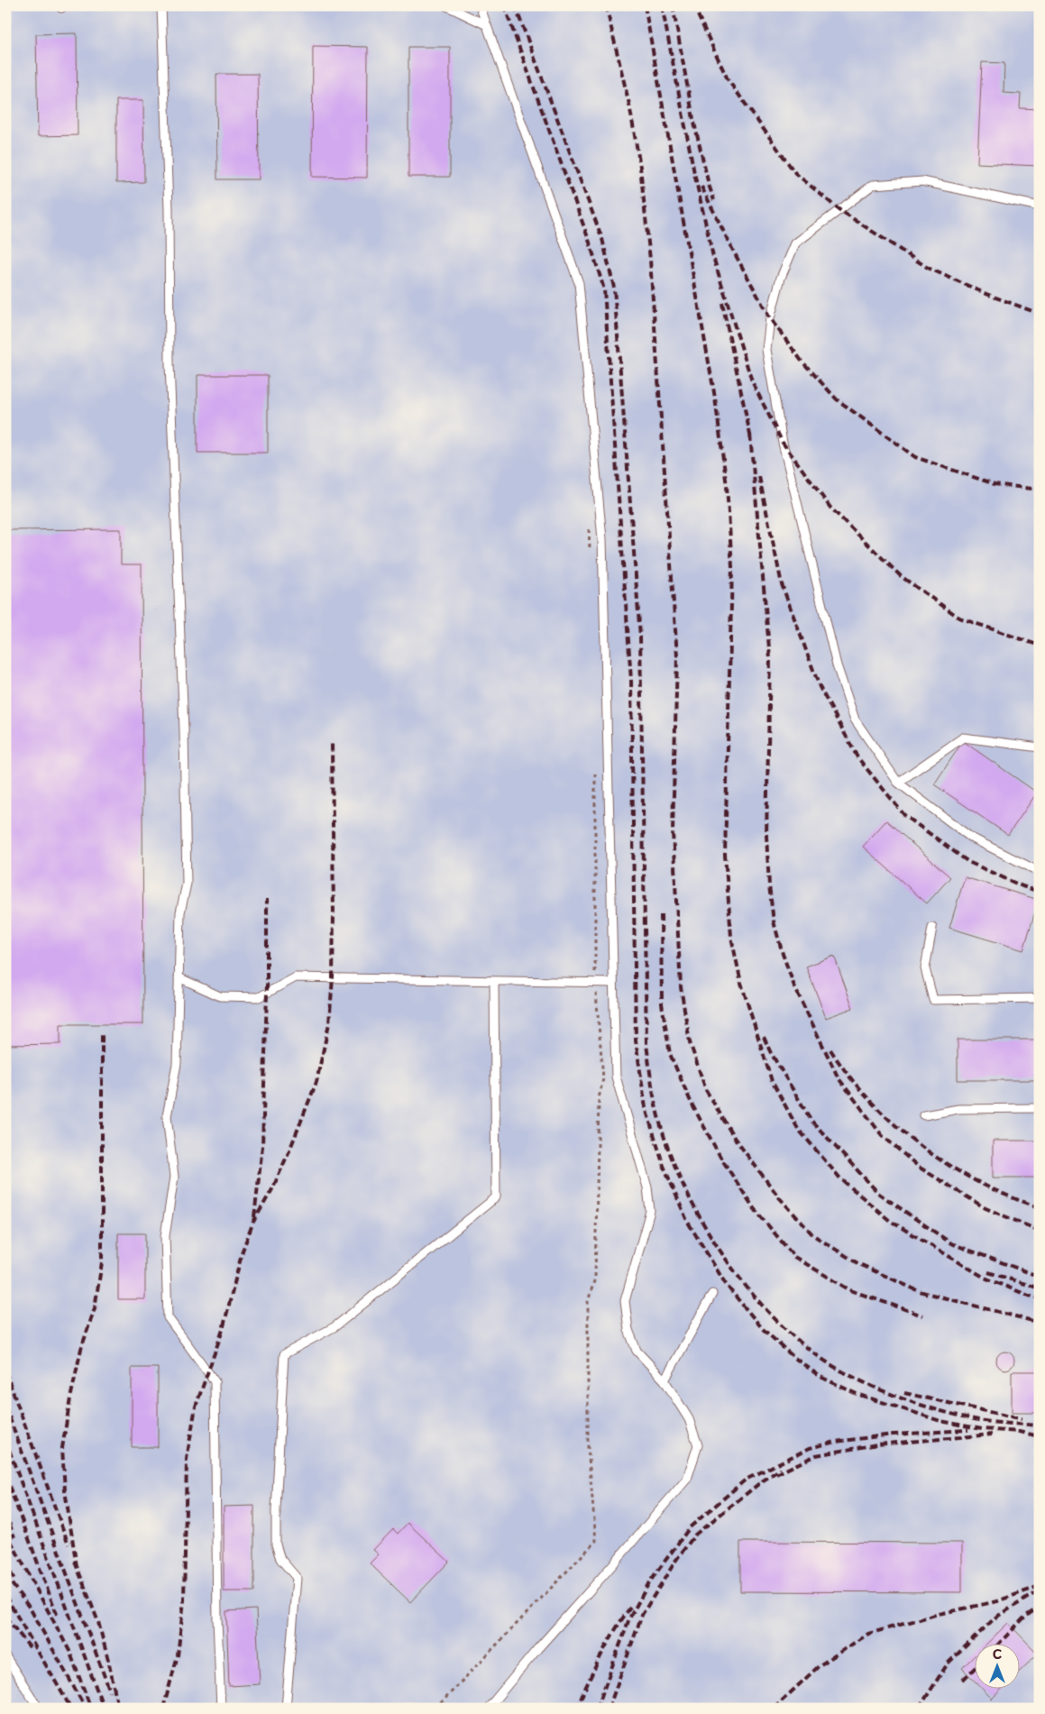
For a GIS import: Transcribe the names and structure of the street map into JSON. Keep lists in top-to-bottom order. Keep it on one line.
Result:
{"north":"top"}
